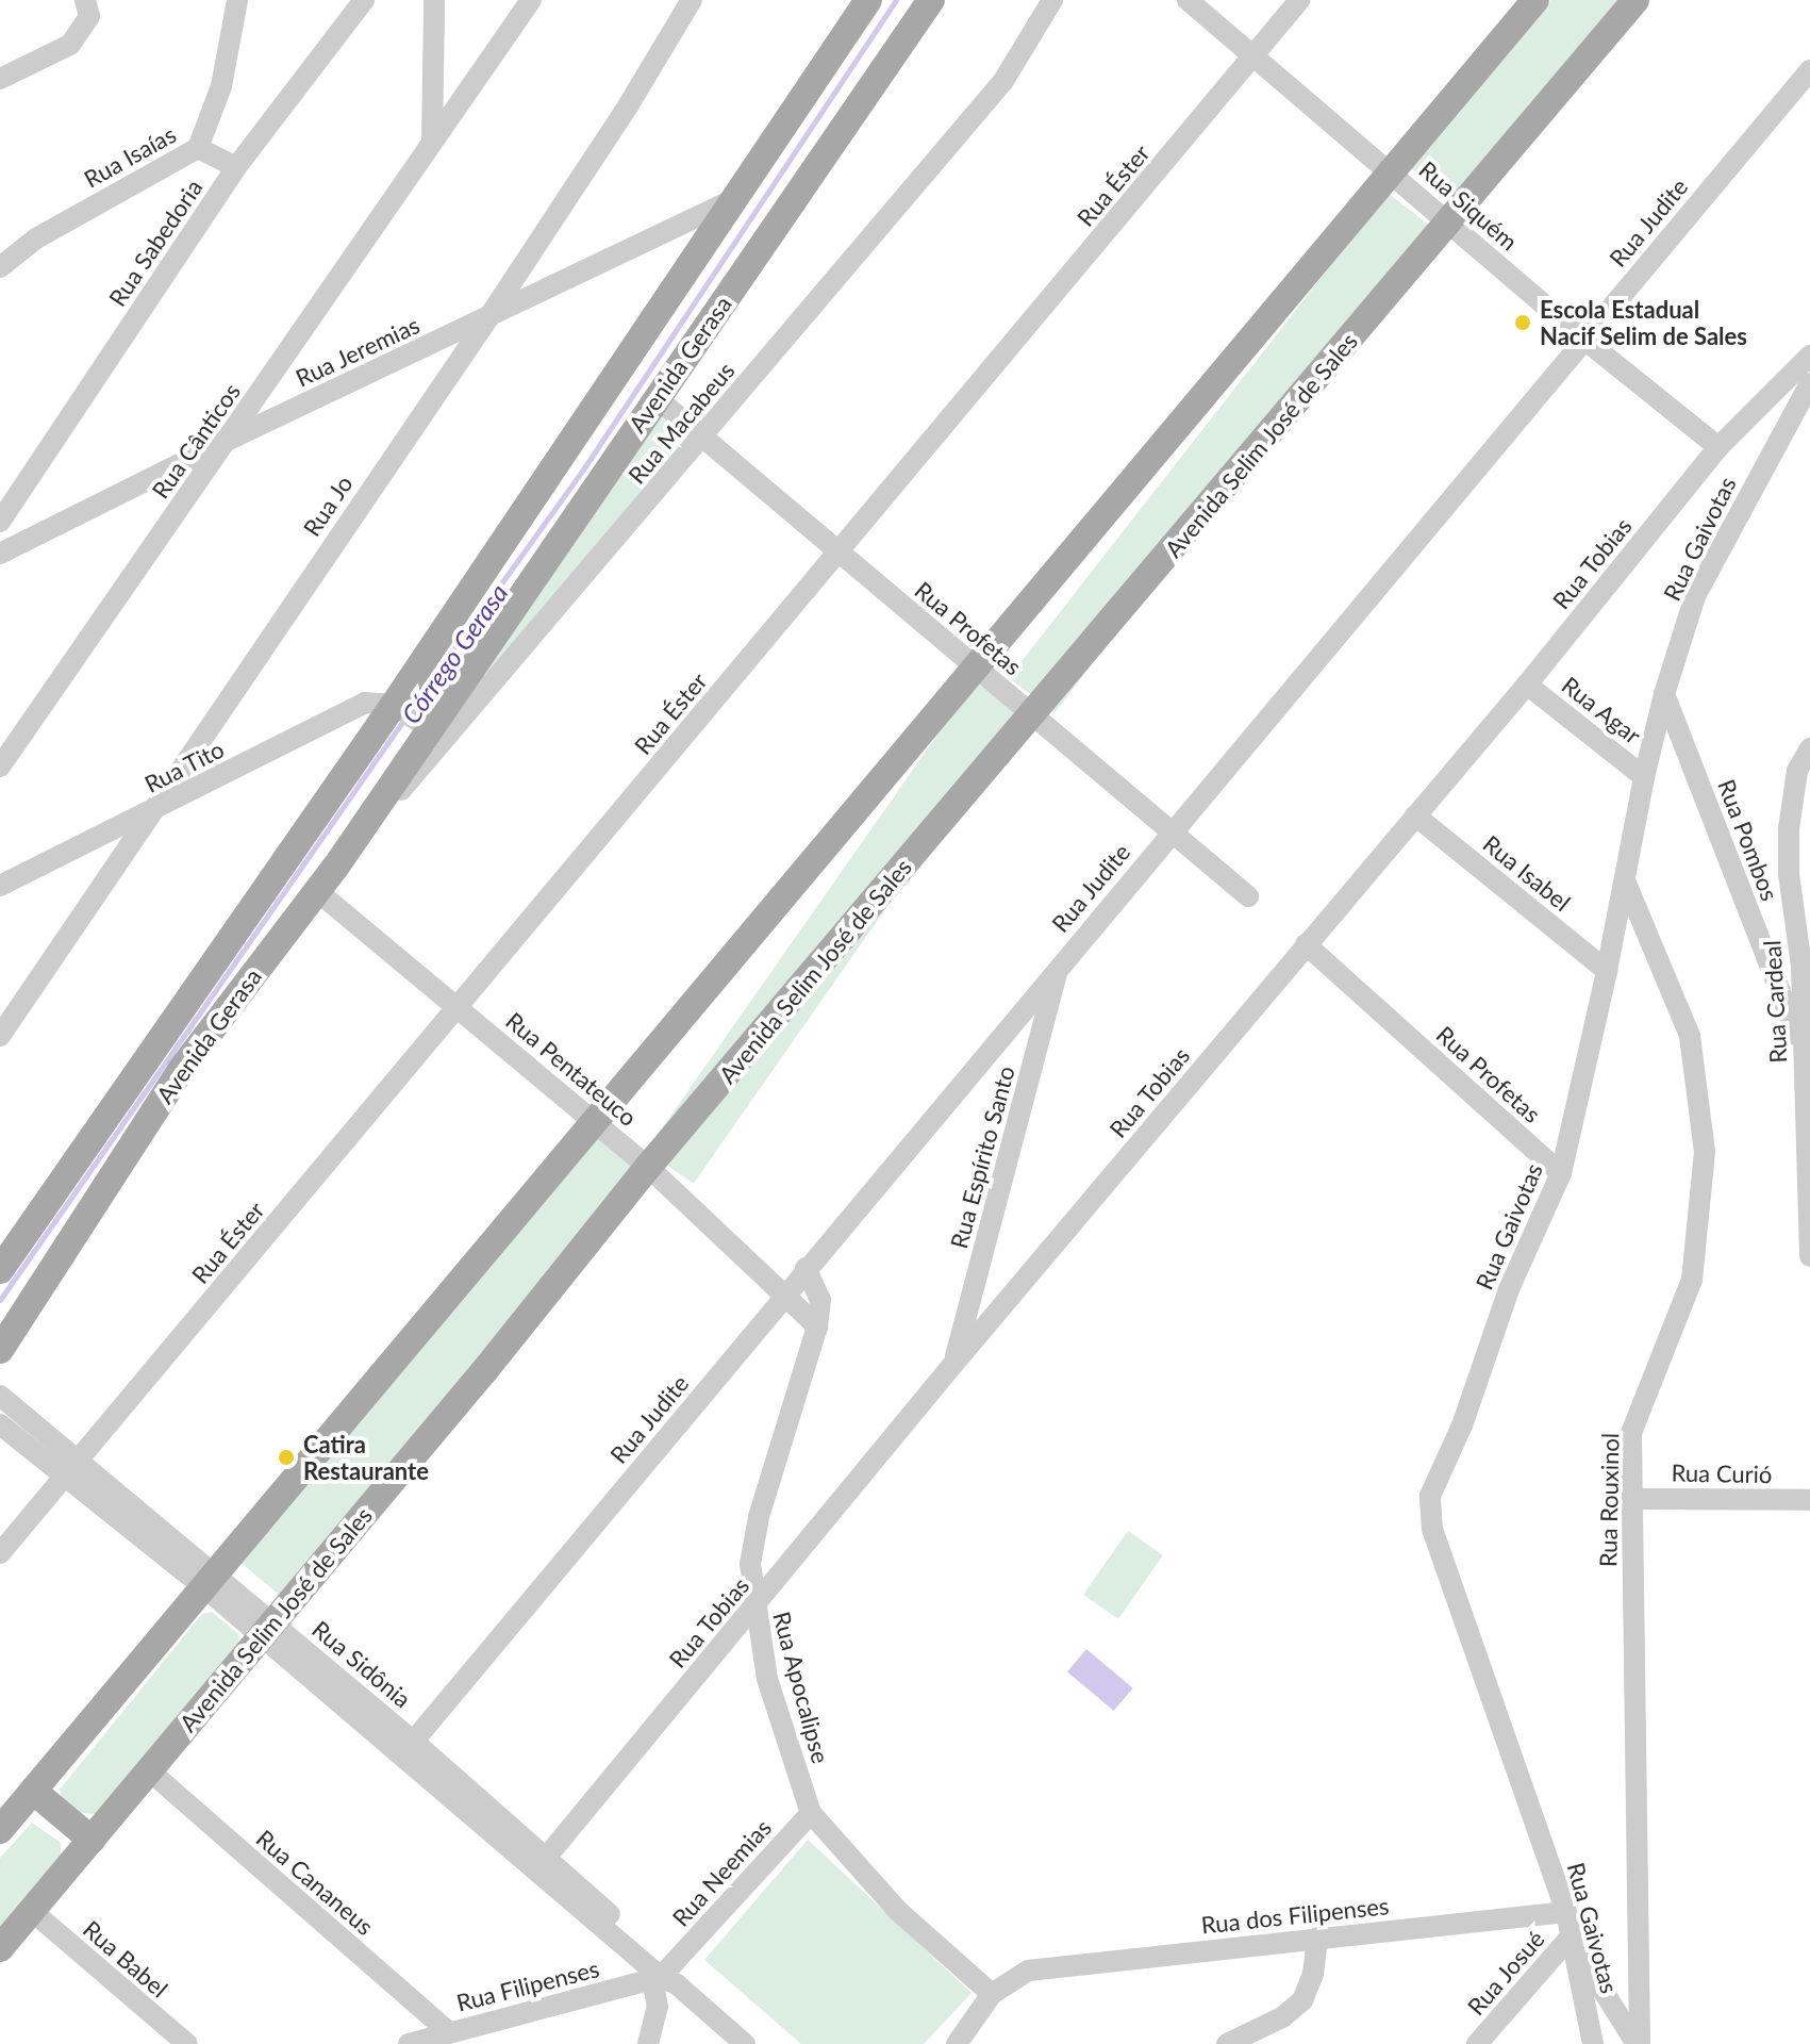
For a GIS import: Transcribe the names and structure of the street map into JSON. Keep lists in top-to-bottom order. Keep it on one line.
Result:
{"streets":{"main road":["Avenida Gerasa","Avenida Selim José de Sales"],"street":["Rua Isaías","Rua Éster","Rua Siquém","Rua Judite","Rua Sabedoria","Rua Jeremias","Rua Macabeus","Rua Cânticos","Rua Jo","Rua Gaivotas","Rua Tobias","Rua Profetas","Rua Agar","Rua Tito","Rua Pombos","Rua Isabel","Rua Cardeal","Rua Pentateuco","Rua Espírito Santo","Rua Curió","Rua Rouxinol","Rua Sidônia","Rua Apocalipse","Rua Neemias","Rua Cananeus","Rua dos Filipenses","Rua Babel","Rua Josué","Rua Filipenses"]},"crossings":[["Rua Éster","Rua Siquém"],["Rua Éster","Rua Profetas"],["Rua Éster","Rua Pentateuco"],["Rua Éster","Rua Sidônia"],["Rua Siquém","Rua Judite"],["Rua Siquém","Avenida Selim José de Sales"],["Rua Siquém","Rua Tobias"],["Rua Judite","Rua Profetas"],["Rua Judite","Rua Pentateuco"],["Rua Judite","Rua Espírito Santo"],["Rua Judite","Rua Sidônia"],["Rua Judite","Rua Apocalipse"],["Rua Jeremias","Avenida Gerasa"],["Rua Jeremias","Rua Cânticos"],["Rua Jeremias","Rua Jo"],["Avenida Gerasa","Rua Macabeus"],["Avenida Gerasa","Rua Profetas"],["Avenida Gerasa","Rua Tito"],["Avenida Gerasa","Rua Pentateuco"],["Rua Macabeus","Rua Profetas"],["Avenida Selim José de Sales","Rua Profetas"],["Avenida Selim José de Sales","Rua Pentateuco"],["Avenida Selim José de Sales","Rua Sidônia"],["Avenida Selim José de Sales","Rua Cananeus"],["Avenida Selim José de Sales","Rua Babel"],["Rua Jo","Rua Tito"],["Rua Gaivotas","Rua Profetas"],["Rua Gaivotas","Rua Agar"],["Rua Gaivotas","Rua Pombos"],["Rua Gaivotas","Rua Isabel"],["Rua Gaivotas","Rua Rouxinol"],["Rua Gaivotas","Rua dos Filipenses"],["Rua Gaivotas","Rua Josué"],["Rua Tobias","Rua Profetas"],["Rua Tobias","Rua Agar"],["Rua Tobias","Rua Isabel"],["Rua Tobias","Rua Espírito Santo"],["Rua Tobias","Rua Sidônia"],["Rua Tobias","Rua Apocalipse"],["Rua Pombos","Rua Cardeal"],["Rua Curió","Rua Rouxinol"],["Rua Rouxinol","Rua Josué"],["Rua Sidônia","Rua Neemias"],["Rua Sidônia","Rua Filipenses"],["Rua Apocalipse","Rua Neemias"],["Rua Apocalipse","Rua dos Filipenses"],["Rua Neemias","Rua Filipenses"],["Rua Cananeus","Rua Filipenses"]],"water":["Córrego Gerasa"],"places":["Escola Estadual Nacif Selim de Sales","Catira Restaurante"]}
